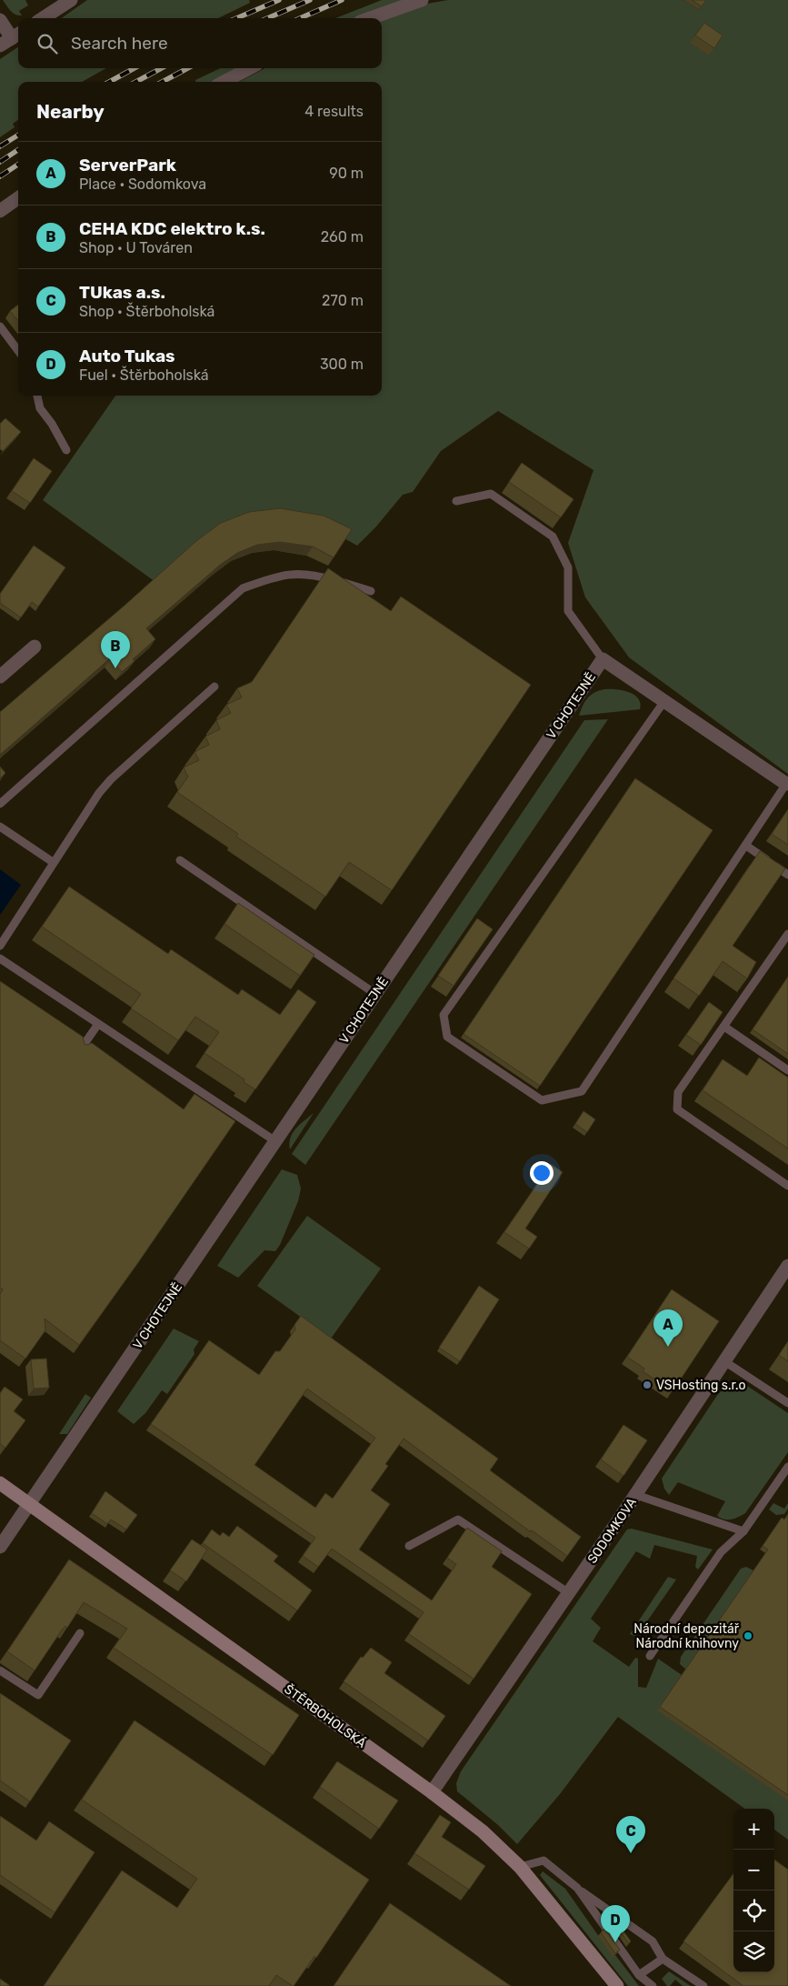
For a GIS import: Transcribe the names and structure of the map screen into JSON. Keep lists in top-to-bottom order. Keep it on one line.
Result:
{"streets":{"street":["V CHOTEJNĚ","SODOMKOVA","ŠTĚRBOHOLSKÁ"]},"crossings":[["V CHOTEJNĚ","ŠTĚRBOHOLSKÁ"],["SODOMKOVA","ŠTĚRBOHOLSKÁ"]],"places":["VSHosting s.r.o","Národní depozitář Národní knihovny"],"page":{"search":"Search here","heading":["Nearby","4 results"],"list":[{"mark":"A","name":"ServerPark","note":"Place · Sodomkova","value":"90 m"},{"mark":"B","name":"CEHA KDC elektro k.s.","note":"Shop · U Továren","value":"260 m"},{"mark":"C","name":"TUkas a.s.","note":"Shop · Štěrboholská","value":"270 m"},{"mark":"D","name":"Auto Tukas","note":"Fuel · Štěrboholská","value":"300 m"}],"pins":["B","A","C","D"],"map_buttons":["+","−"]}}
